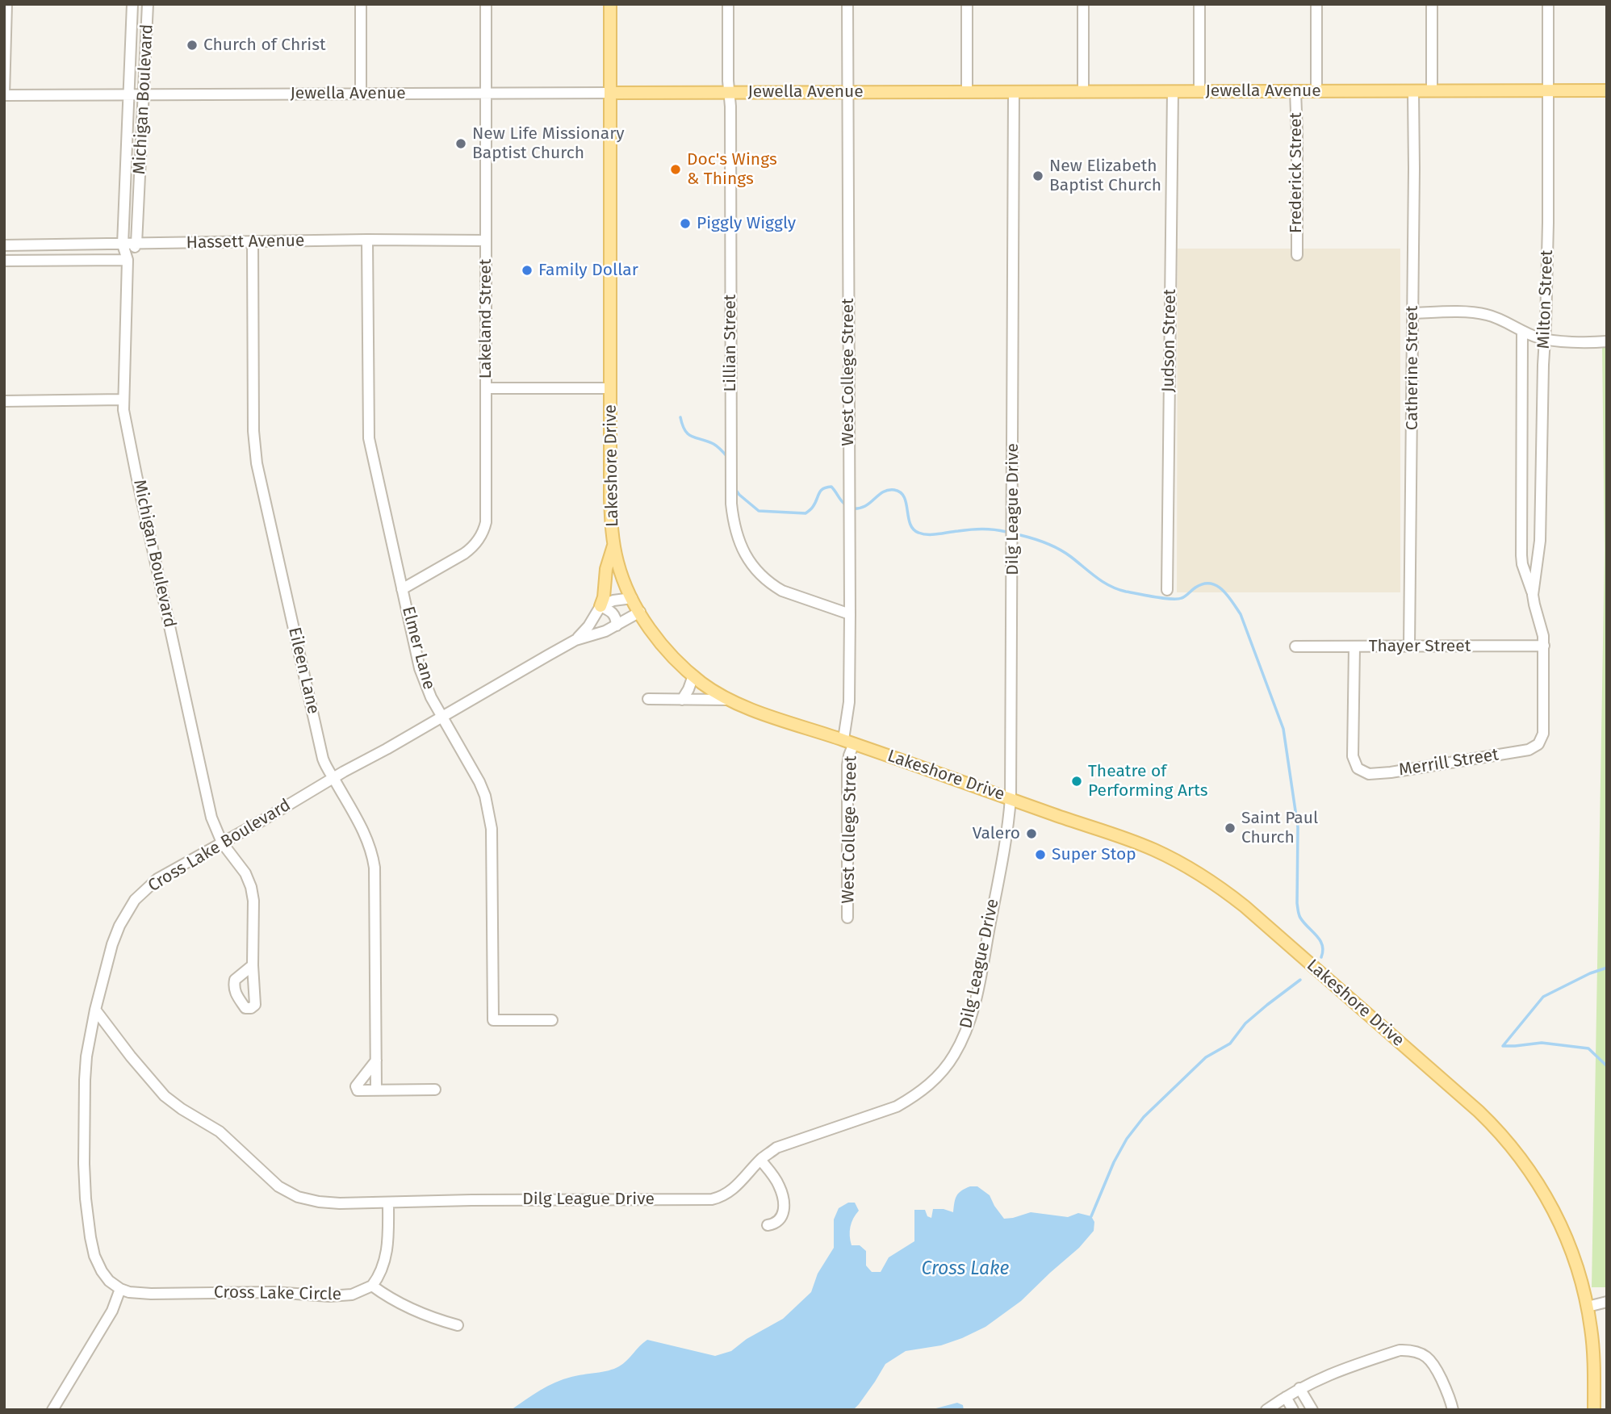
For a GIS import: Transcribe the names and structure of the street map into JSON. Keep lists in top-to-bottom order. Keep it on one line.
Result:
{"streets":{"main road":["Jewella Avenue","Lakeshore Drive"],"street":["Michigan Boulevard","Frederick Street","Hassett Avenue","Milton Street","Lakeland Street","Judson Street","Lillian Street","Catherine Street","West College Street","Dilg League Drive","Thayer Street","Elmer Lane","Eileen Lane","Merrill Street","Cross Lake Boulevard","Cross Lake Circle"]},"crossings":[["Jewella Avenue","Michigan Boulevard"],["Jewella Avenue","Frederick Street"],["Jewella Avenue","Milton Street"],["Jewella Avenue","Lakeland Street"],["Jewella Avenue","Judson Street"],["Jewella Avenue","Lillian Street"],["Jewella Avenue","Catherine Street"],["Jewella Avenue","West College Street"],["Jewella Avenue","Lakeshore Drive"],["Jewella Avenue","Dilg League Drive"],["Michigan Boulevard","Hassett Avenue"],["Michigan Boulevard","Cross Lake Boulevard"],["Hassett Avenue","Lakeland Street"],["Hassett Avenue","Elmer Lane"],["Hassett Avenue","Eileen Lane"],["Milton Street","Thayer Street"],["Milton Street","Merrill Street"],["Lakeland Street","Elmer Lane"],["Lillian Street","West College Street"],["Catherine Street","Thayer Street"],["West College Street","Lakeshore Drive"],["Lakeshore Drive","Dilg League Drive"],["Lakeshore Drive","Cross Lake Boulevard"],["Dilg League Drive","Cross Lake Boulevard"],["Thayer Street","Merrill Street"],["Elmer Lane","Cross Lake Boulevard"],["Eileen Lane","Cross Lake Boulevard"],["Cross Lake Boulevard","Cross Lake Circle"]],"water":["Cross Lake"],"places":["Church of Christ","New Life Missionary Baptist Church","Doc's Wings & Things","New Elizabeth Baptist Church","Piggly Wiggly","Family Dollar","Theatre of Performing Arts","Saint Paul Church","Valero","Super Stop"]}
